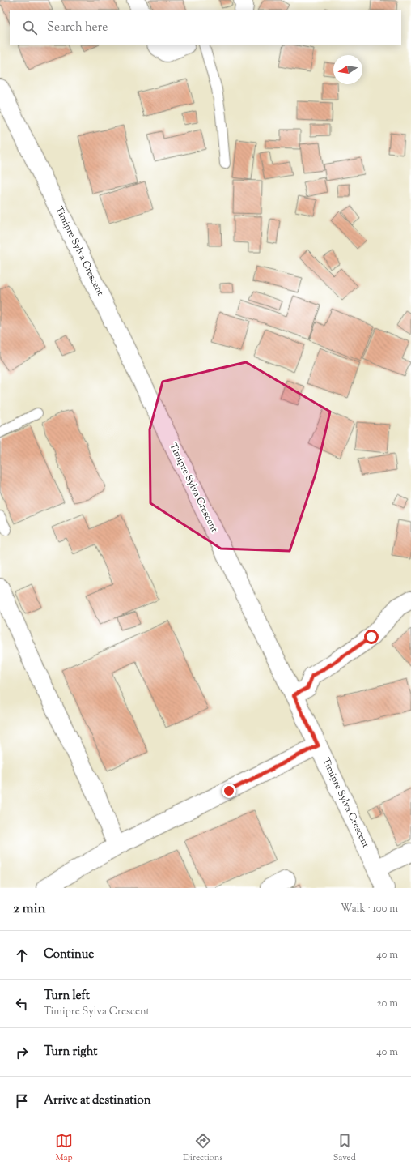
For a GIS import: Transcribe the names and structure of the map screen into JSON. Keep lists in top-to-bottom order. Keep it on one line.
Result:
{"streets":{"street":["Timipre Sylva Crescent"]},"north":"left","page":{"search":"Search here","heading":["2 min","Walk · 100 m"],"list":[["Continue","40 m"],["Turn left","Timipre Sylva Crescent","20 m"],["Turn right","40 m"],"Arrive at destination"],"nav":["Map","Directions","Saved"]}}
